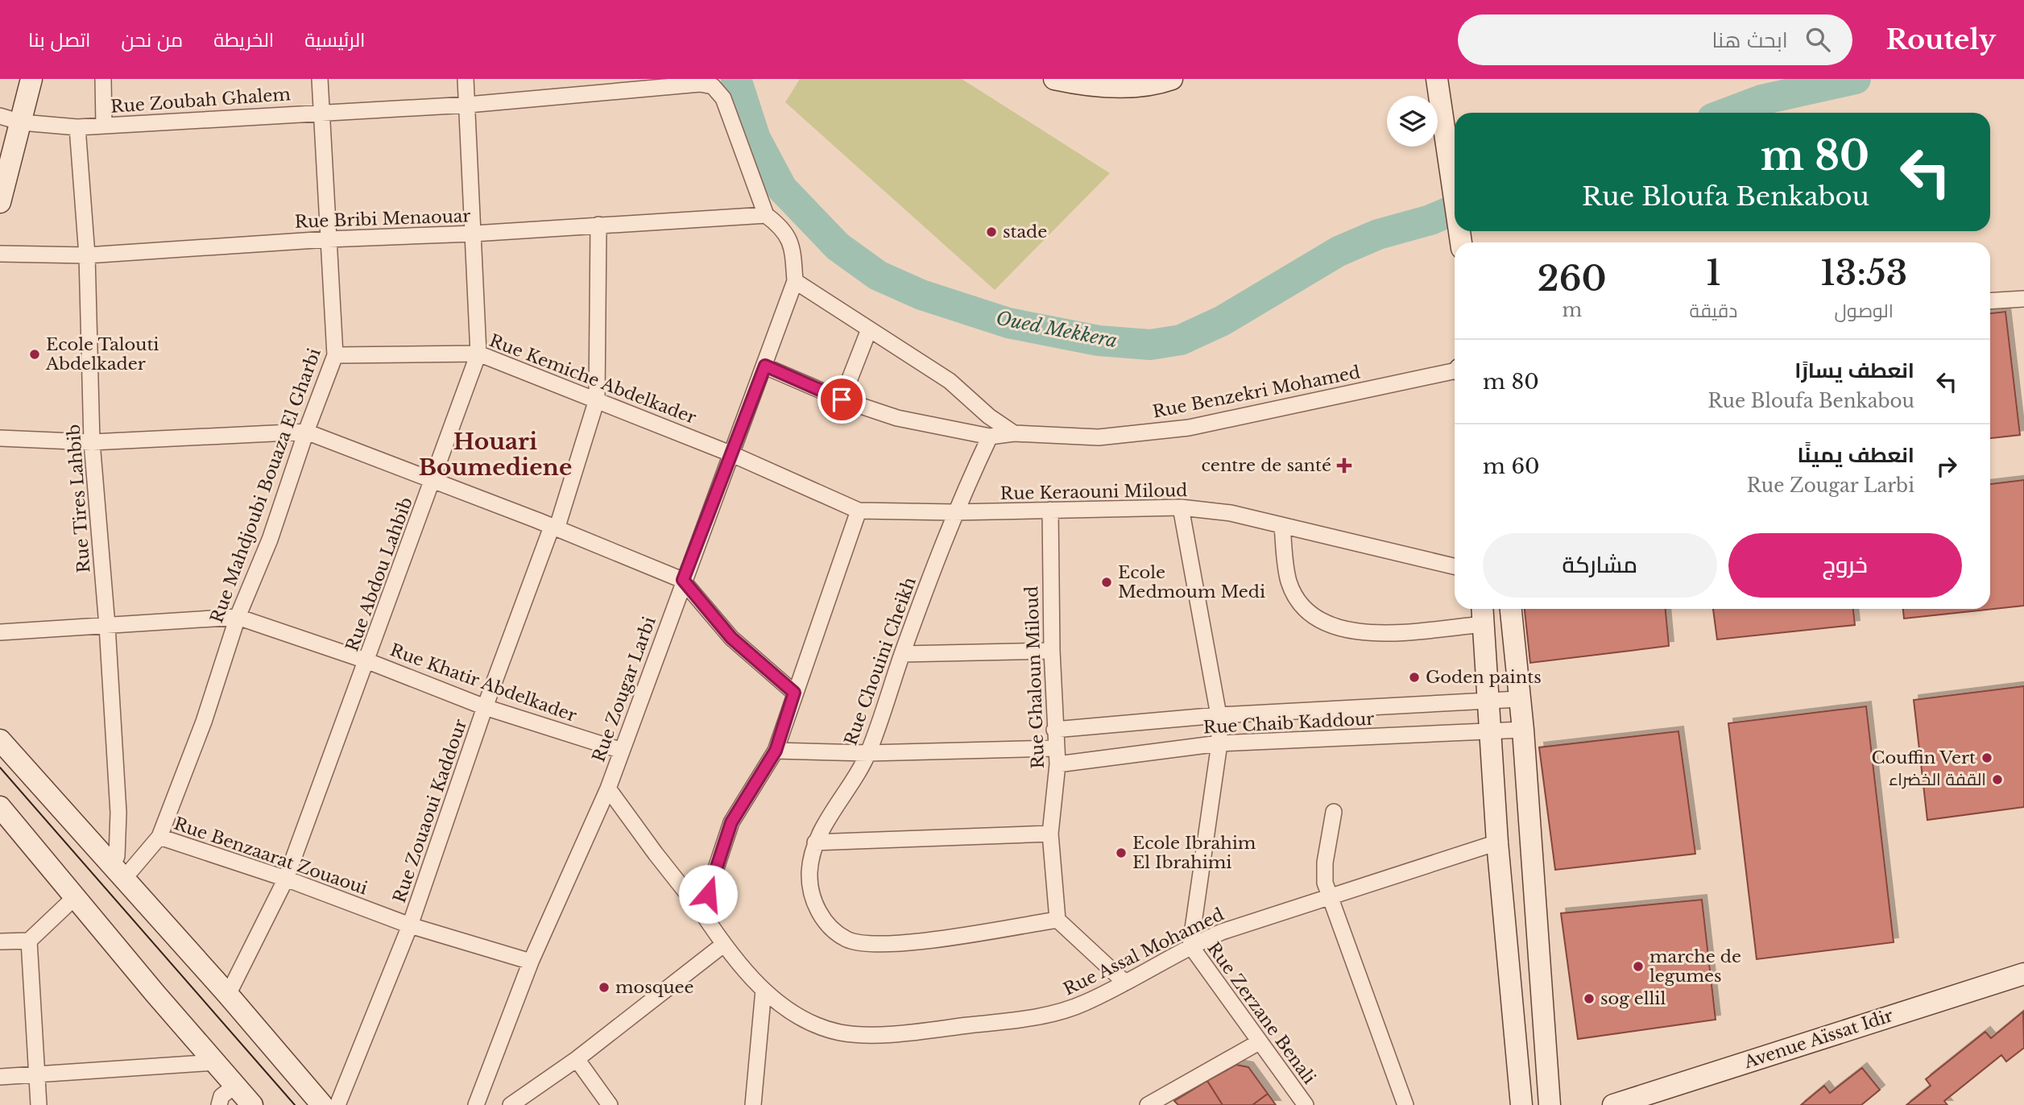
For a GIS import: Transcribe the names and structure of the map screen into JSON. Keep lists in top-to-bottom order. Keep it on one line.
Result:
{"streets":{"street":["Rue Zoubah Ghalem","Rue Bribi Menaouar","Rue Kemiche Abdelkader","Rue Benzekri Mohamed","Rue Mahdjoubi Bouaza El Gharbi","Rue Keraouni Miloud","Rue Tires Lahbib","Rue Abdou Lahbib","Rue Chouini Cheikh","Rue Ghaloun Miloud","Rue Khatir Abdelkader","Rue Zougar Larbi","Rue Chaib Kaddour","Rue Zouaoui Kaddour","Rue Benzaarat Zouaoui","Rue Assal Mohamed","Rue Zerzane Benali","Avenue Aïssat Idir"]},"crossings":[["Rue Zoubah Ghalem","Rue Bribi Menaouar"],["Rue Zoubah Ghalem","Rue Mahdjoubi Bouaza El Gharbi"],["Rue Zoubah Ghalem","Rue Tires Lahbib"],["Rue Zoubah Ghalem","Rue Abdou Lahbib"],["Rue Bribi Menaouar","Rue Mahdjoubi Bouaza El Gharbi"],["Rue Bribi Menaouar","Rue Tires Lahbib"],["Rue Bribi Menaouar","Rue Abdou Lahbib"],["Rue Bribi Menaouar","Rue Zouaoui Kaddour"],["Rue Kemiche Abdelkader","Rue Mahdjoubi Bouaza El Gharbi"],["Rue Kemiche Abdelkader","Rue Keraouni Miloud"],["Rue Kemiche Abdelkader","Rue Abdou Lahbib"],["Rue Kemiche Abdelkader","Rue Zougar Larbi"],["Rue Kemiche Abdelkader","Rue Zouaoui Kaddour"],["Rue Benzekri Mohamed","Rue Chouini Cheikh"],["Rue Benzekri Mohamed","Rue Zougar Larbi"],["Rue Mahdjoubi Bouaza El Gharbi","Rue Tires Lahbib"],["Rue Mahdjoubi Bouaza El Gharbi","Rue Khatir Abdelkader"],["Rue Mahdjoubi Bouaza El Gharbi","Rue Benzaarat Zouaoui"],["Rue Keraouni Miloud","Rue Chouini Cheikh"],["Rue Keraouni Miloud","Rue Ghaloun Miloud"],["Rue Keraouni Miloud","Rue Zougar Larbi"],["Rue Keraouni Miloud","Rue Zerzane Benali"],["Rue Tires Lahbib","Rue Khatir Abdelkader"],["Rue Abdou Lahbib","Rue Khatir Abdelkader"],["Rue Abdou Lahbib","Rue Benzaarat Zouaoui"],["Rue Chouini Cheikh","Rue Ghaloun Miloud"],["Rue Ghaloun Miloud","Rue Chaib Kaddour"],["Rue Khatir Abdelkader","Rue Zougar Larbi"],["Rue Khatir Abdelkader","Rue Zouaoui Kaddour"],["Rue Zougar Larbi","Rue Benzaarat Zouaoui"],["Rue Zougar Larbi","Rue Assal Mohamed"],["Rue Chaib Kaddour","Rue Zerzane Benali"],["Rue Zouaoui Kaddour","Rue Benzaarat Zouaoui"],["Rue Assal Mohamed","Rue Zerzane Benali"]],"districts":["Houari Boumediene"],"water":["Oued Mekkera"],"places":{"other":["stade","Ecole Talouti Abdelkader","Ecole Medmoum Medi","Goden paints","Couffin Vert","القفة الخضراء","Ecole Ibrahim El Ibrahimi","marche de legumes","mosquee","sog ellil"],"health":["centre de santé"]},"page":{"header":"Routely","search":"ابحث هنا","nav":["الرئيسية","الخريطة","من نحن","اتصل بنا"],"turn":["80 m","Rue Bloufa Benkabou"],"eta":["13:53","الوصول","1","دقيقة","260","m"],"list":[{"name":"انعطف يسارًا","note":"Rue Bloufa Benkabou","value":"80 m"},{"name":"انعطف يمينًا","note":"Rue Zougar Larbi","value":"60 m"}],"buttons":["خروج","مشاركة"]}}
